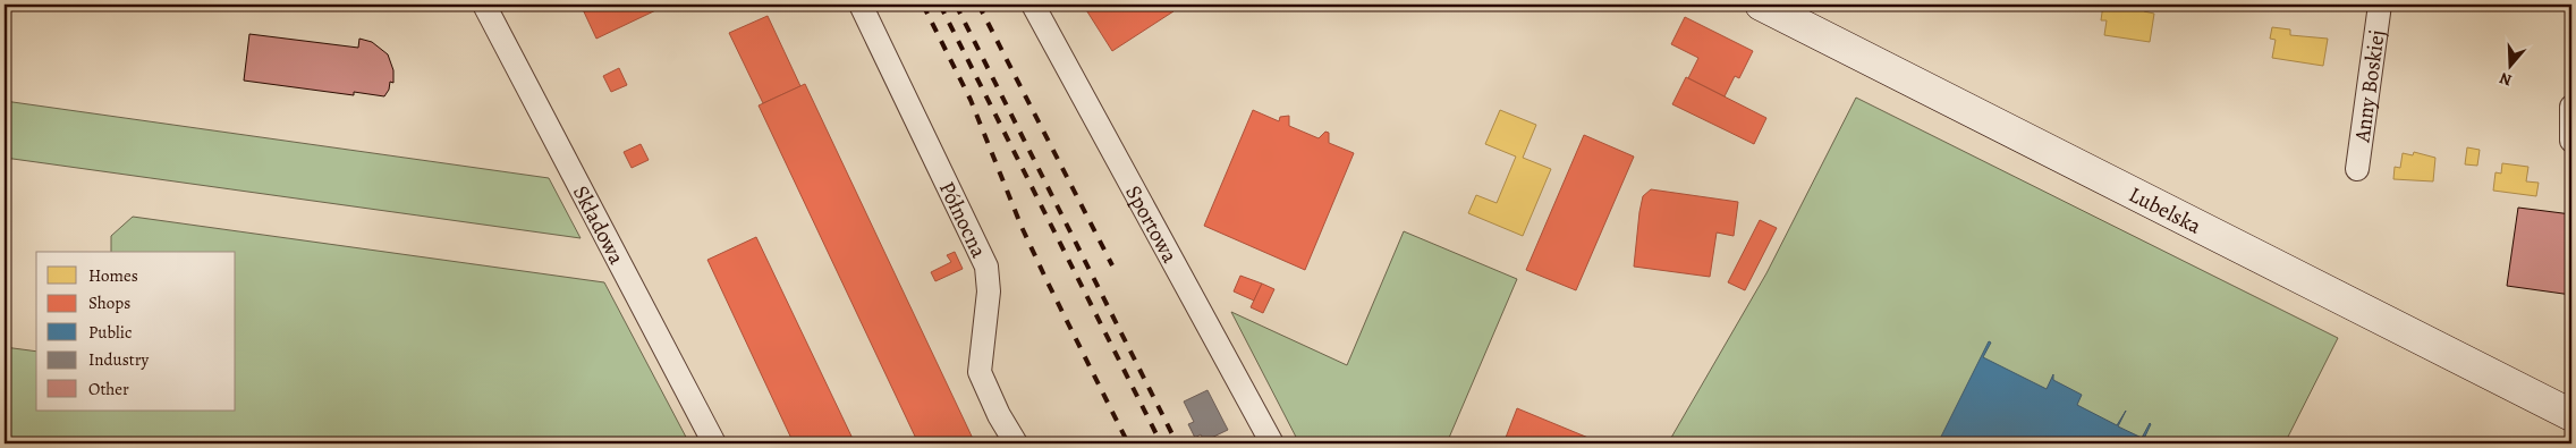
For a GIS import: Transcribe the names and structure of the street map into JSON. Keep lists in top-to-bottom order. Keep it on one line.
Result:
{"streets":{"main road":["Lubelska"],"street":["Anny Boskiej","Północna","Składowa","Sportowa"]},"legend":["Homes","Shops","Public","Industry","Other"],"north":"bottom"}
